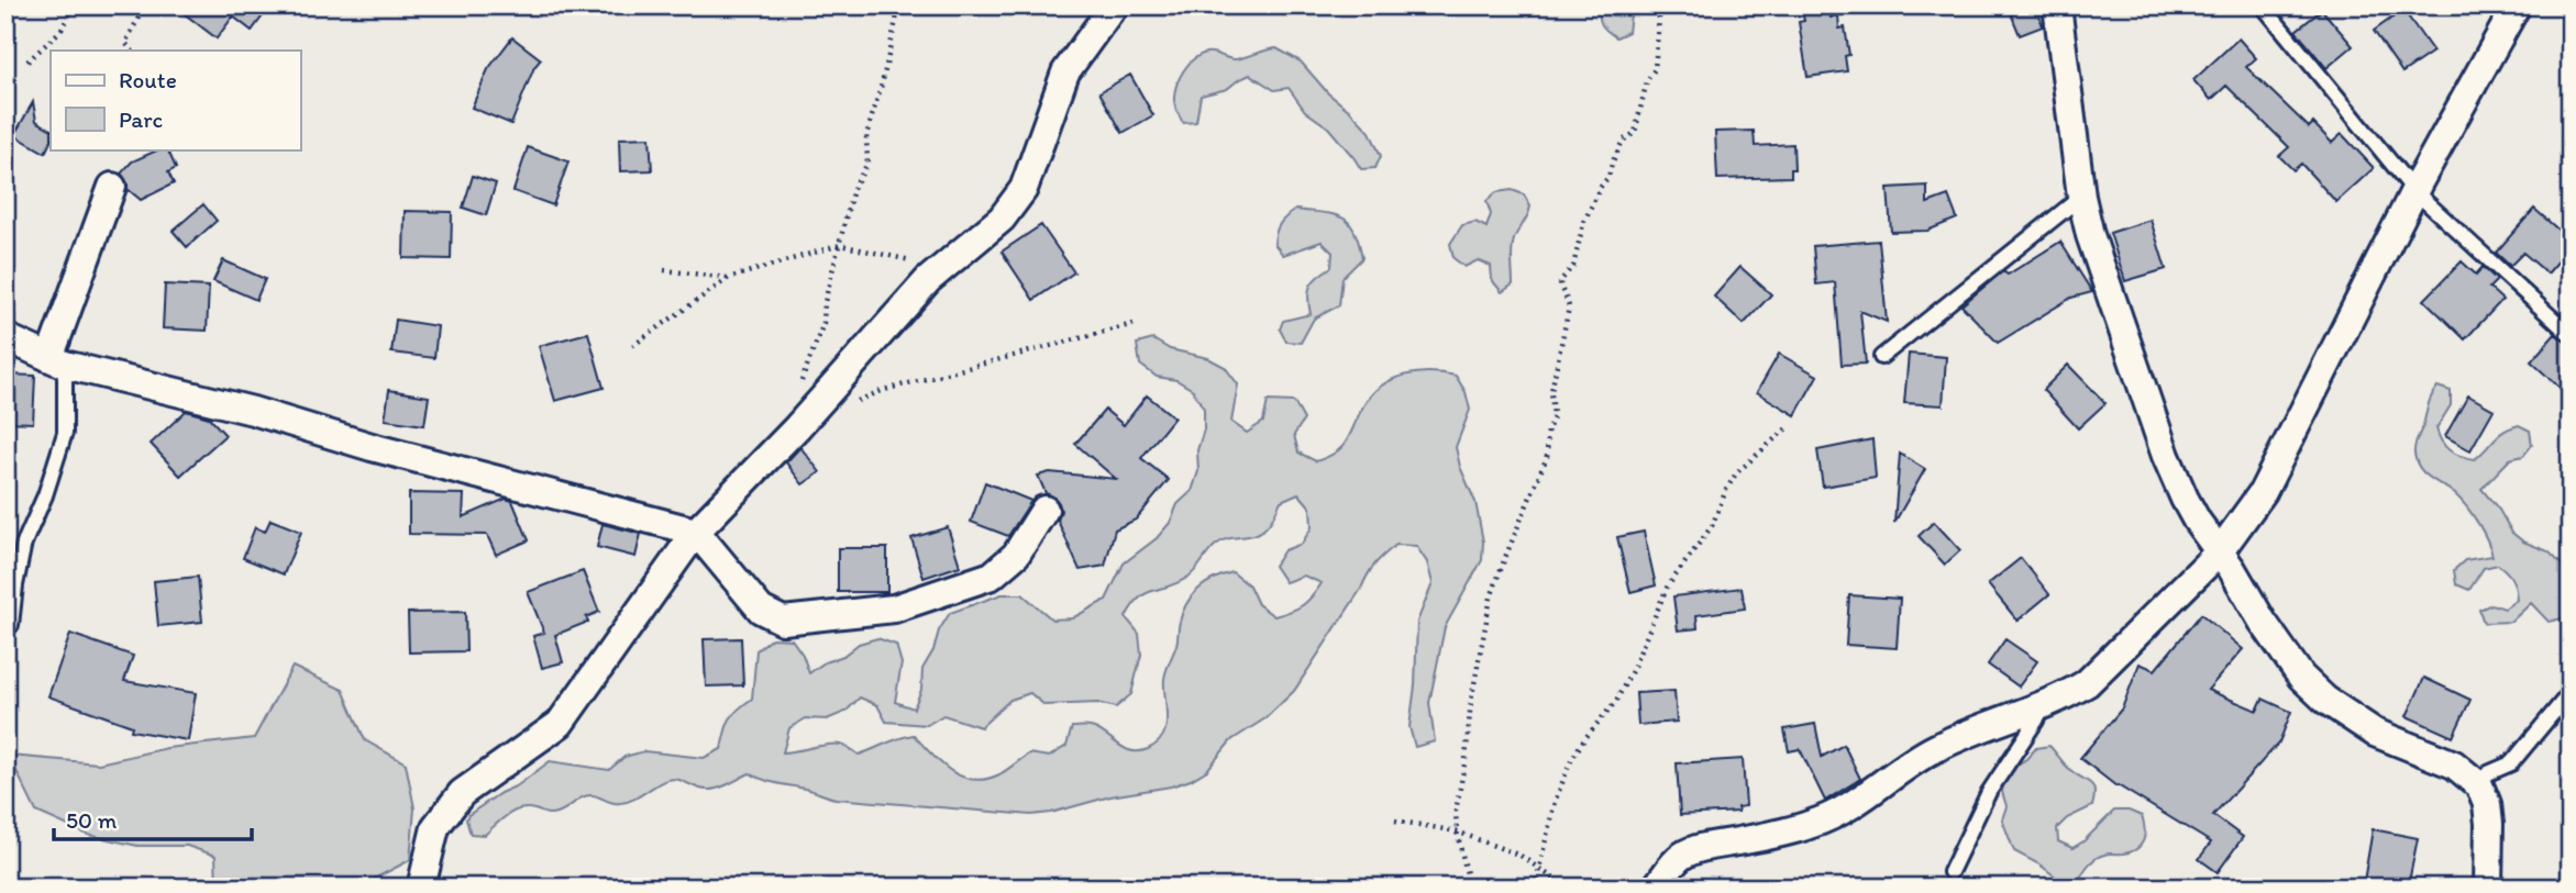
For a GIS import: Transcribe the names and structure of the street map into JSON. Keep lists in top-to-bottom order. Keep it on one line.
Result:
{"legend":["Route","Parc"],"scale_bar":"50 m"}
